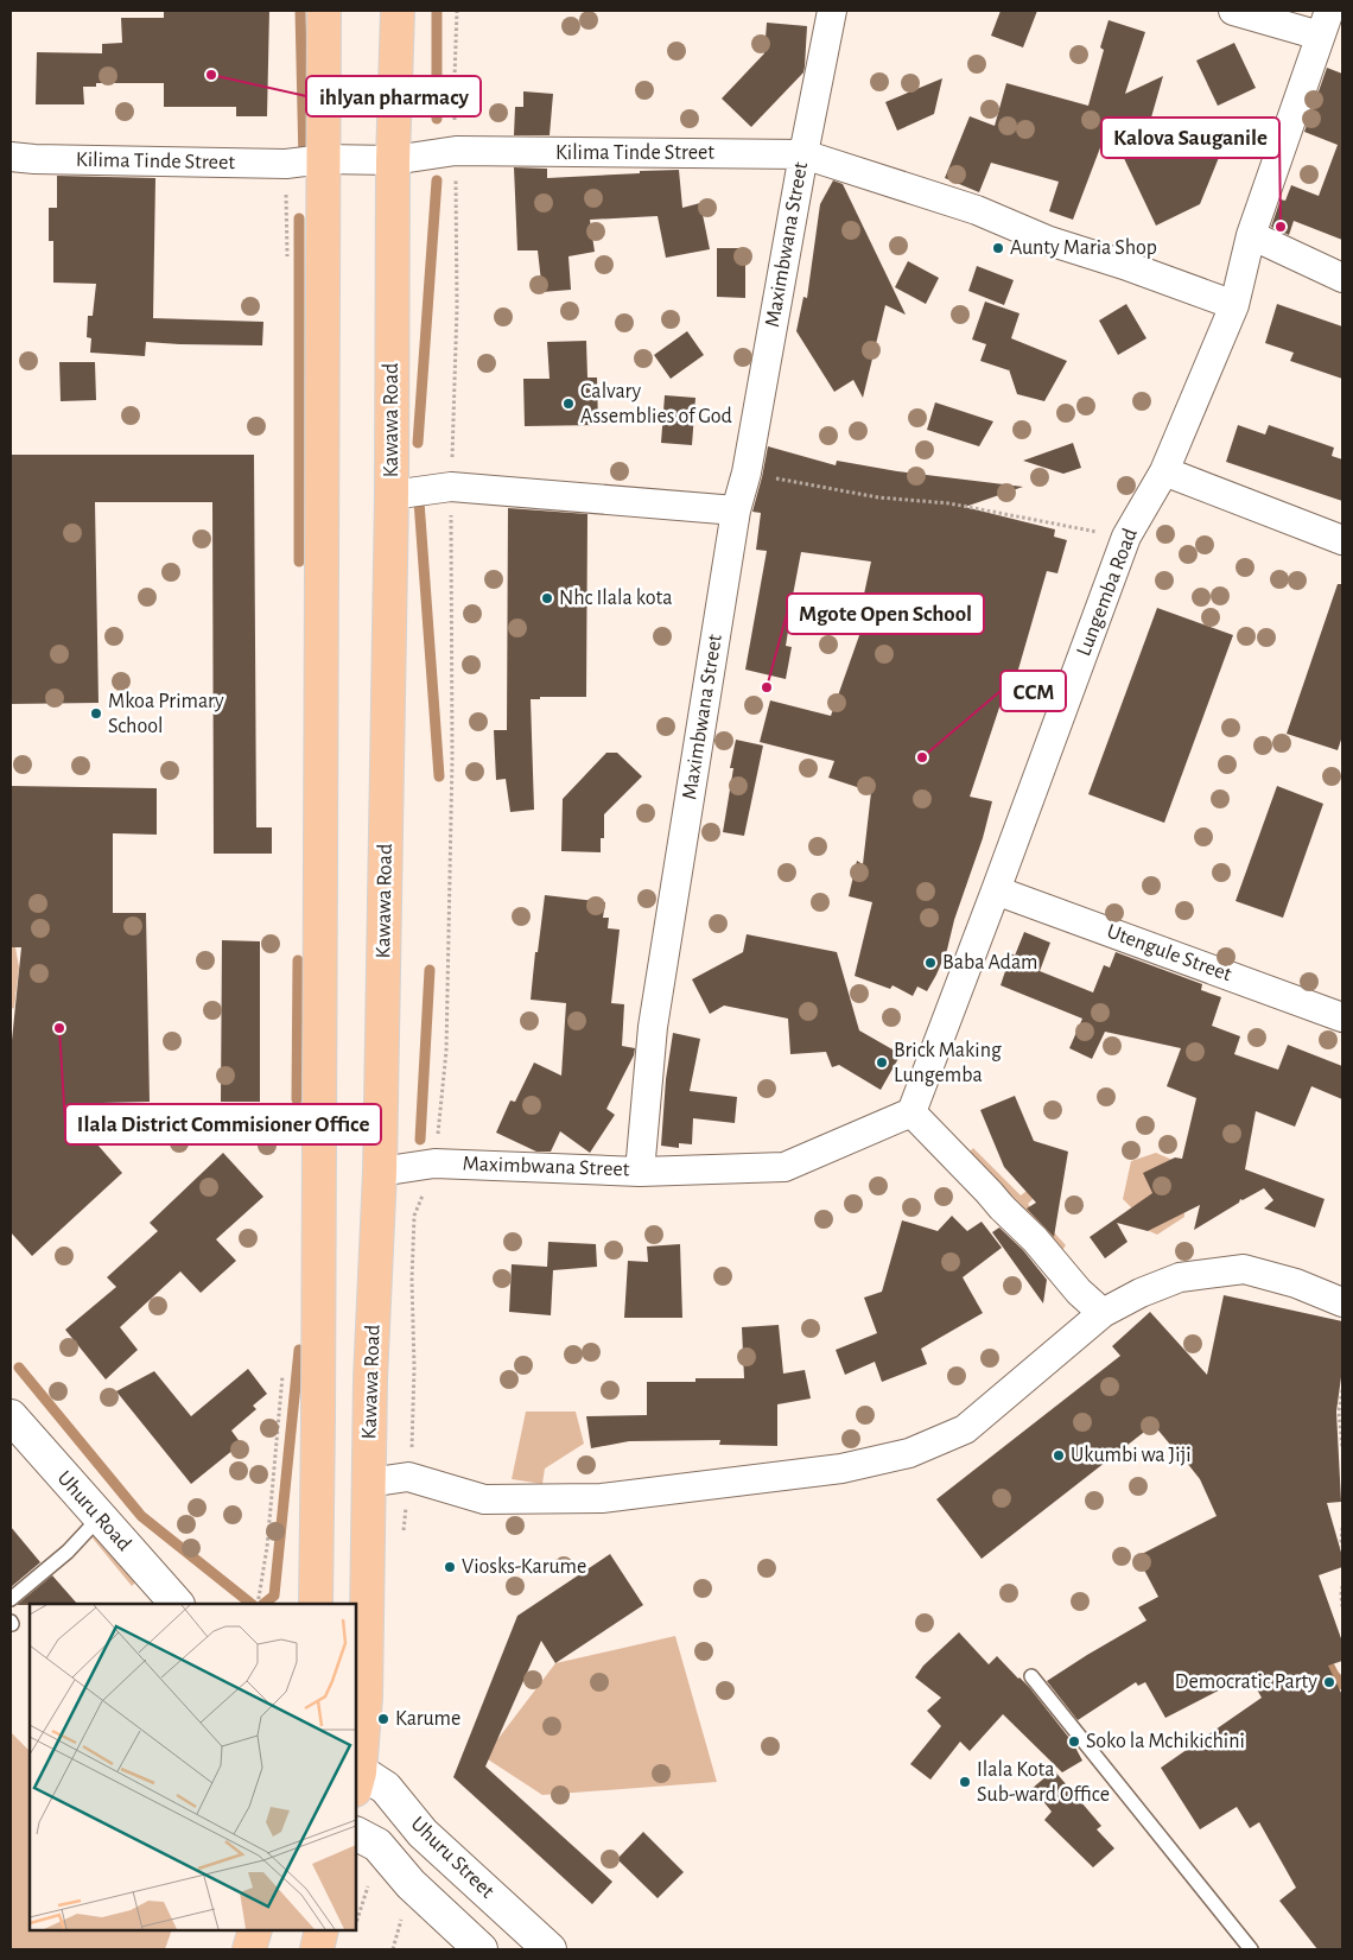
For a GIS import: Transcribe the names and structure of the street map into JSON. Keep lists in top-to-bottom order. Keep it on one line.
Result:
{"streets":{"main road":["Kawawa Road","Uhuru Road","Uhuru Street"],"street":["Kilima Tinde Street","Maximbwana Street","Lungemba Road","Utengule Street"]},"crossings":[["Kilima Tinde Street","Maximbwana Street"],["Kilima Tinde Street","Kawawa Road"],["Kilima Tinde Street","Lungemba Road"],["Maximbwana Street","Kawawa Road"],["Kawawa Road","Uhuru Street"],["Lungemba Road","Utengule Street"]],"places":["ihlyan pharmacy","Kalova Sauganile","Aunty Maria Shop","Calvary Assemblies of God","Nhc Ilala kota","Mgote Open School","Mkoa Primary School","CCM","Baba Adam","Ilala District Commisioner Office","Brick Making Lungemba","Ukumbi wa Jiji","Viosks-Karume","Democratic Party","Karume","Soko la Mchikichini","Ilala Kota Sub-ward Office"]}
